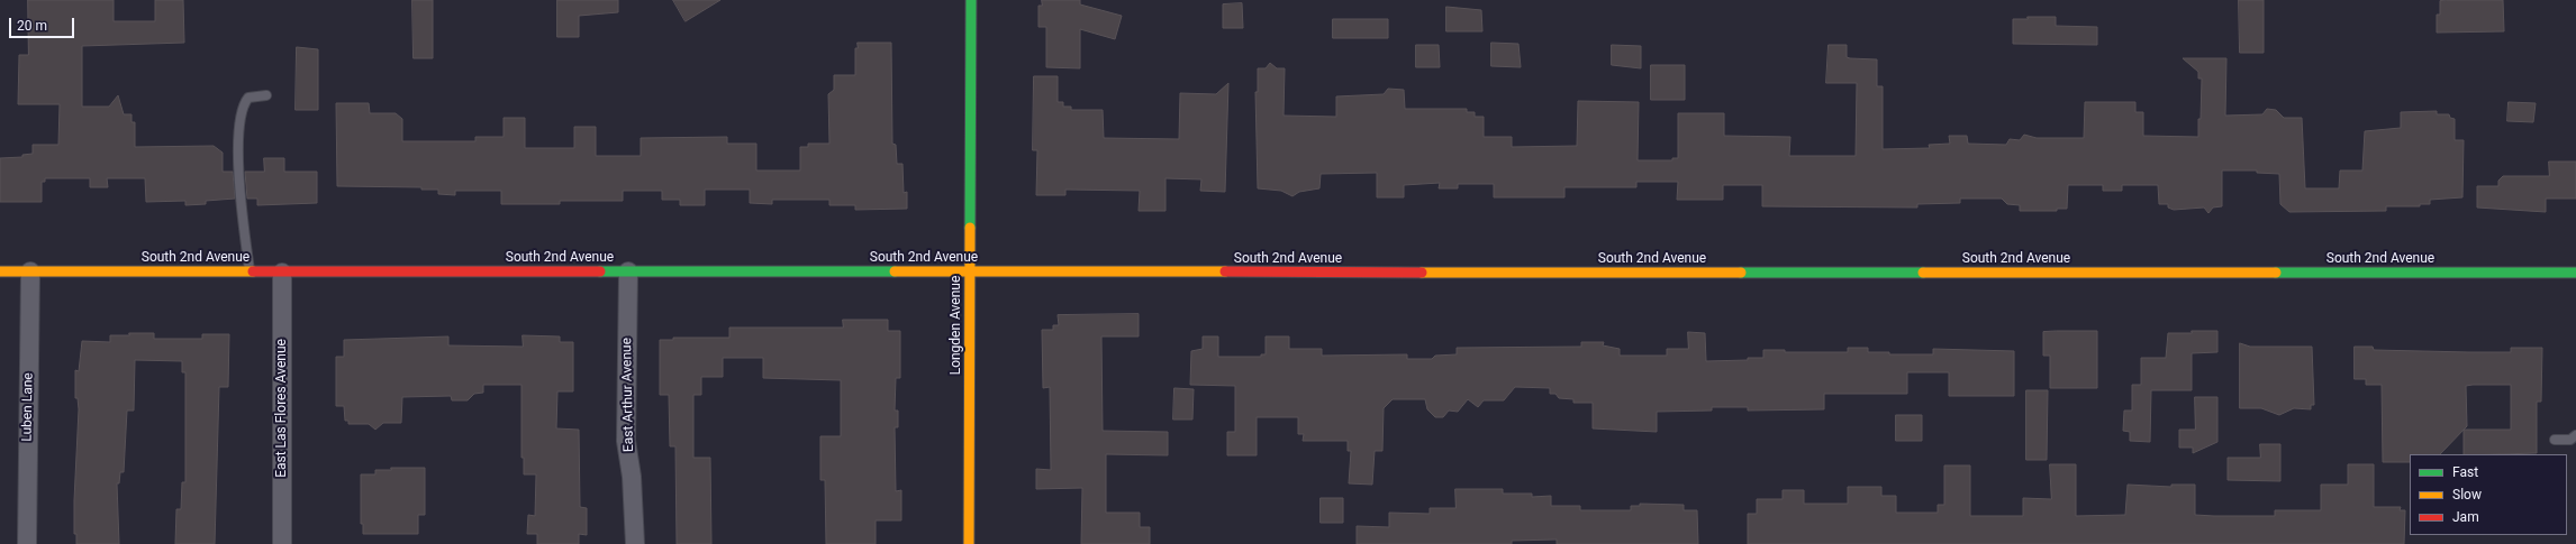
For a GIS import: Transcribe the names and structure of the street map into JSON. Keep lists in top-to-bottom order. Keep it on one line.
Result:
{"streets":{"street":["South 2nd Avenue","Longden Avenue","East Arthur Avenue","Luben Lane","East Las Flores Avenue"]},"crossings":[["South 2nd Avenue","Longden Avenue"],["South 2nd Avenue","East Arthur Avenue"],["South 2nd Avenue","Luben Lane"],["South 2nd Avenue","East Las Flores Avenue"]],"legend":["Fast","Slow","Jam"],"scale_bar":"20 m"}
